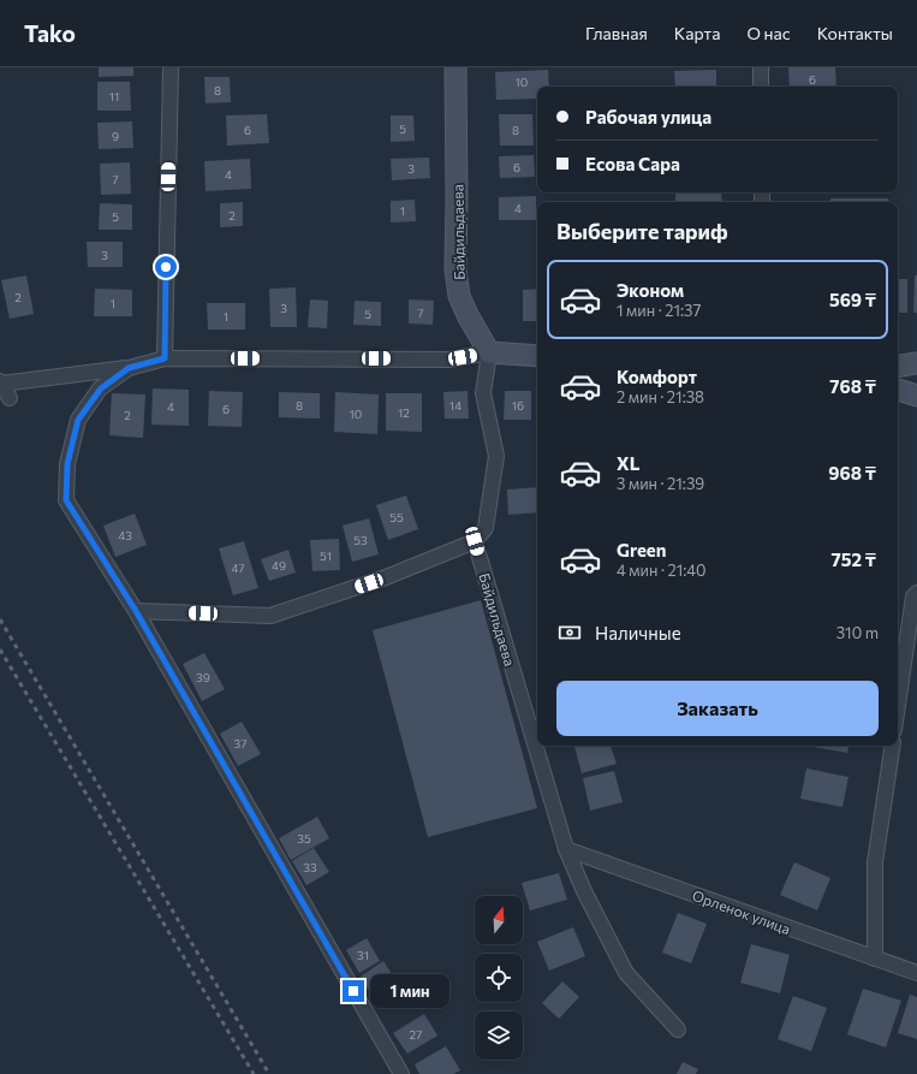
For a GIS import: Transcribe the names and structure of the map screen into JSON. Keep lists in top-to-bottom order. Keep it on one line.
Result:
{"streets":{"street":["Байдильдаева","Орленок улица"]},"crossings":[["Байдильдаева","Орленок улица"]],"house_numbers":["6","10","8","11","5","6","8","9","6","3","4","7","4","1","2","5","3","2","1","3","7","5","1","8","14","16","4","6","12","10","2","55","43","53","51","49","47","39","37","35","33","31","27"],"north":"top","page":{"header":"Tako","nav":["Главная","Карта","О нас","Контакты"],"banner":["Рабочая улица","Есова Сара"],"heading":"Выберите тариф","list":[{"name":"Эконом","note":"1 мин · 21:37","value":"569 ₸"},{"name":"Комфорт","note":"2 мин · 21:38","value":"768 ₸"},{"name":"XL","note":"3 мин · 21:39","value":"968 ₸"},{"name":"Green","note":"4 мин · 21:40","value":"752 ₸"}],"pay":["Наличные","310 m"],"buttons":"Заказать","bubble":"1 мин"}}
